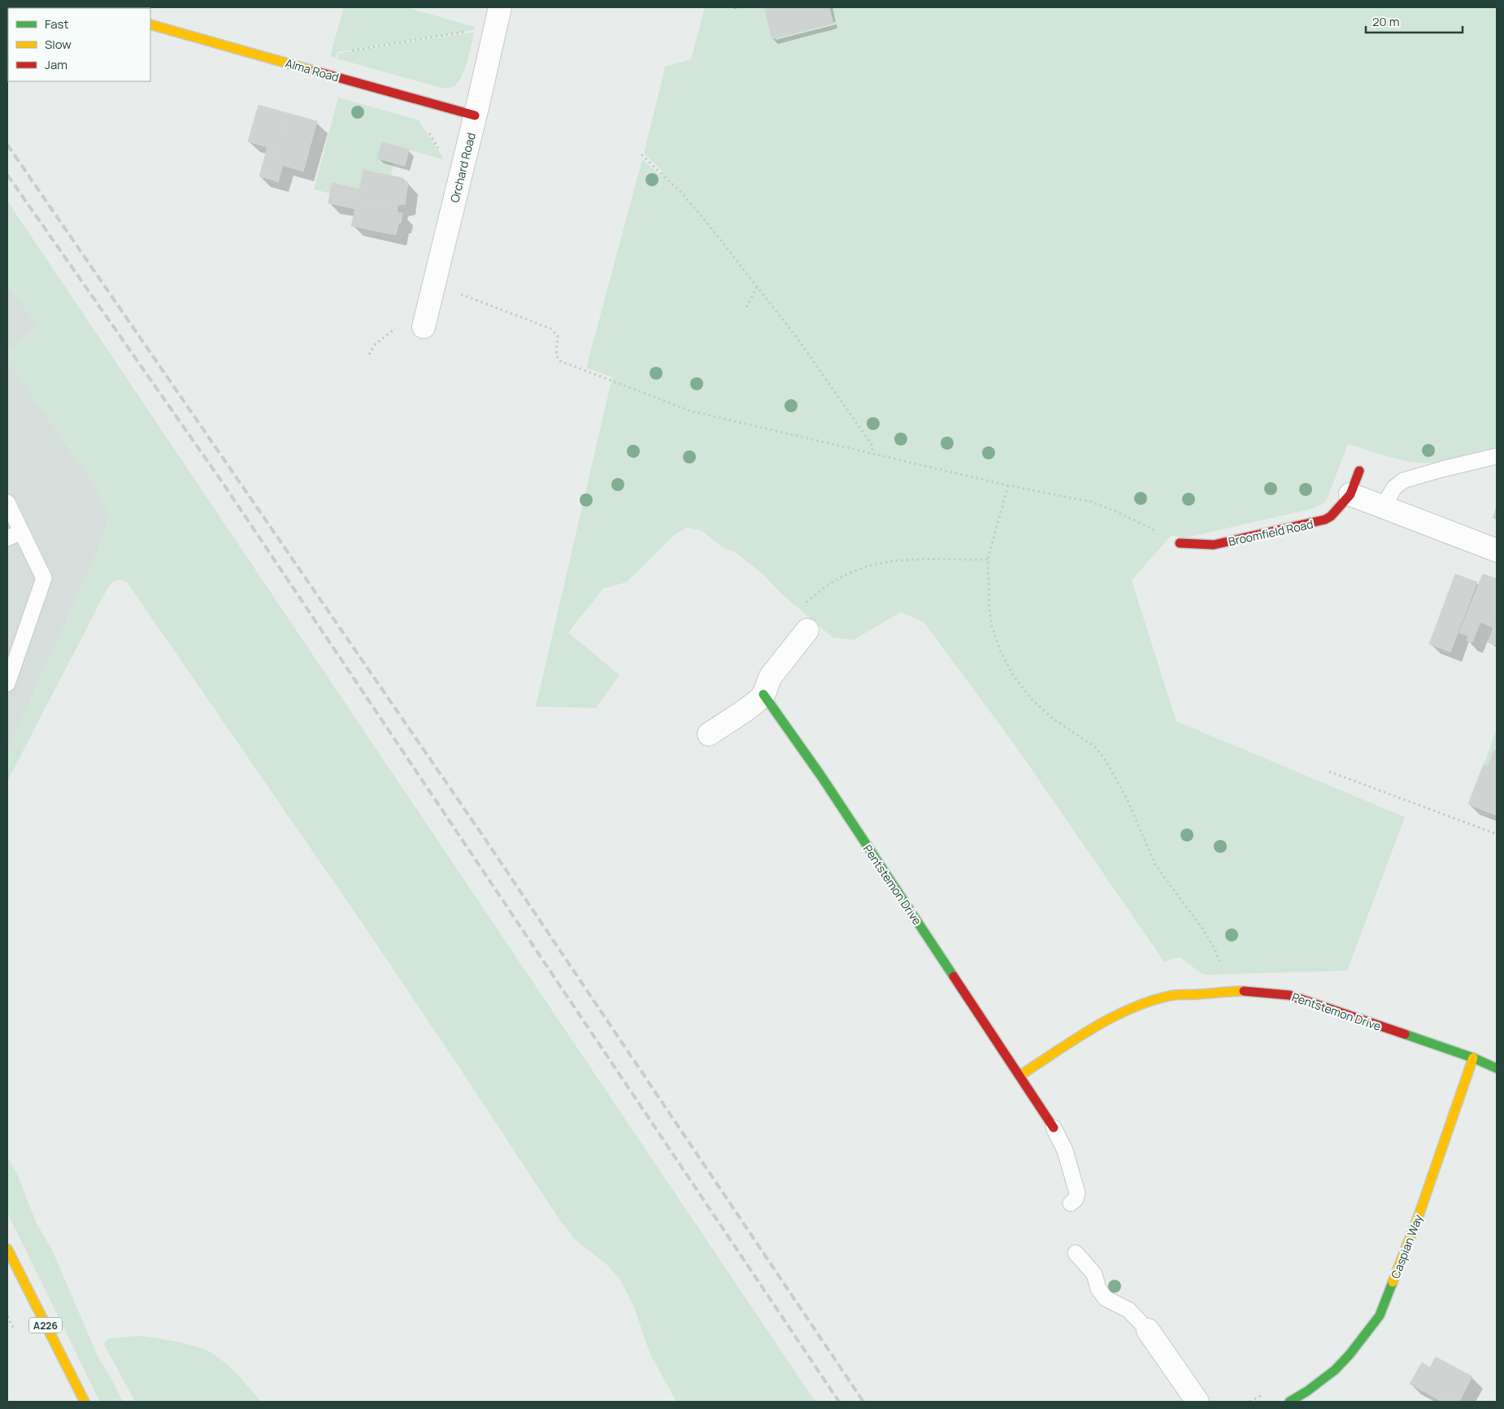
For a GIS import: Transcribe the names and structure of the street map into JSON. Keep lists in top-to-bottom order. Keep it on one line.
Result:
{"streets":{"street":["Alma Road","Orchard Road","Broomfield Road","Pentstemon Drive","Caspian Way","A226"]},"crossings":[["Alma Road","Orchard Road"],["Pentstemon Drive","Caspian Way"]],"legend":["Fast","Slow","Jam"],"scale_bar":"20 m"}
